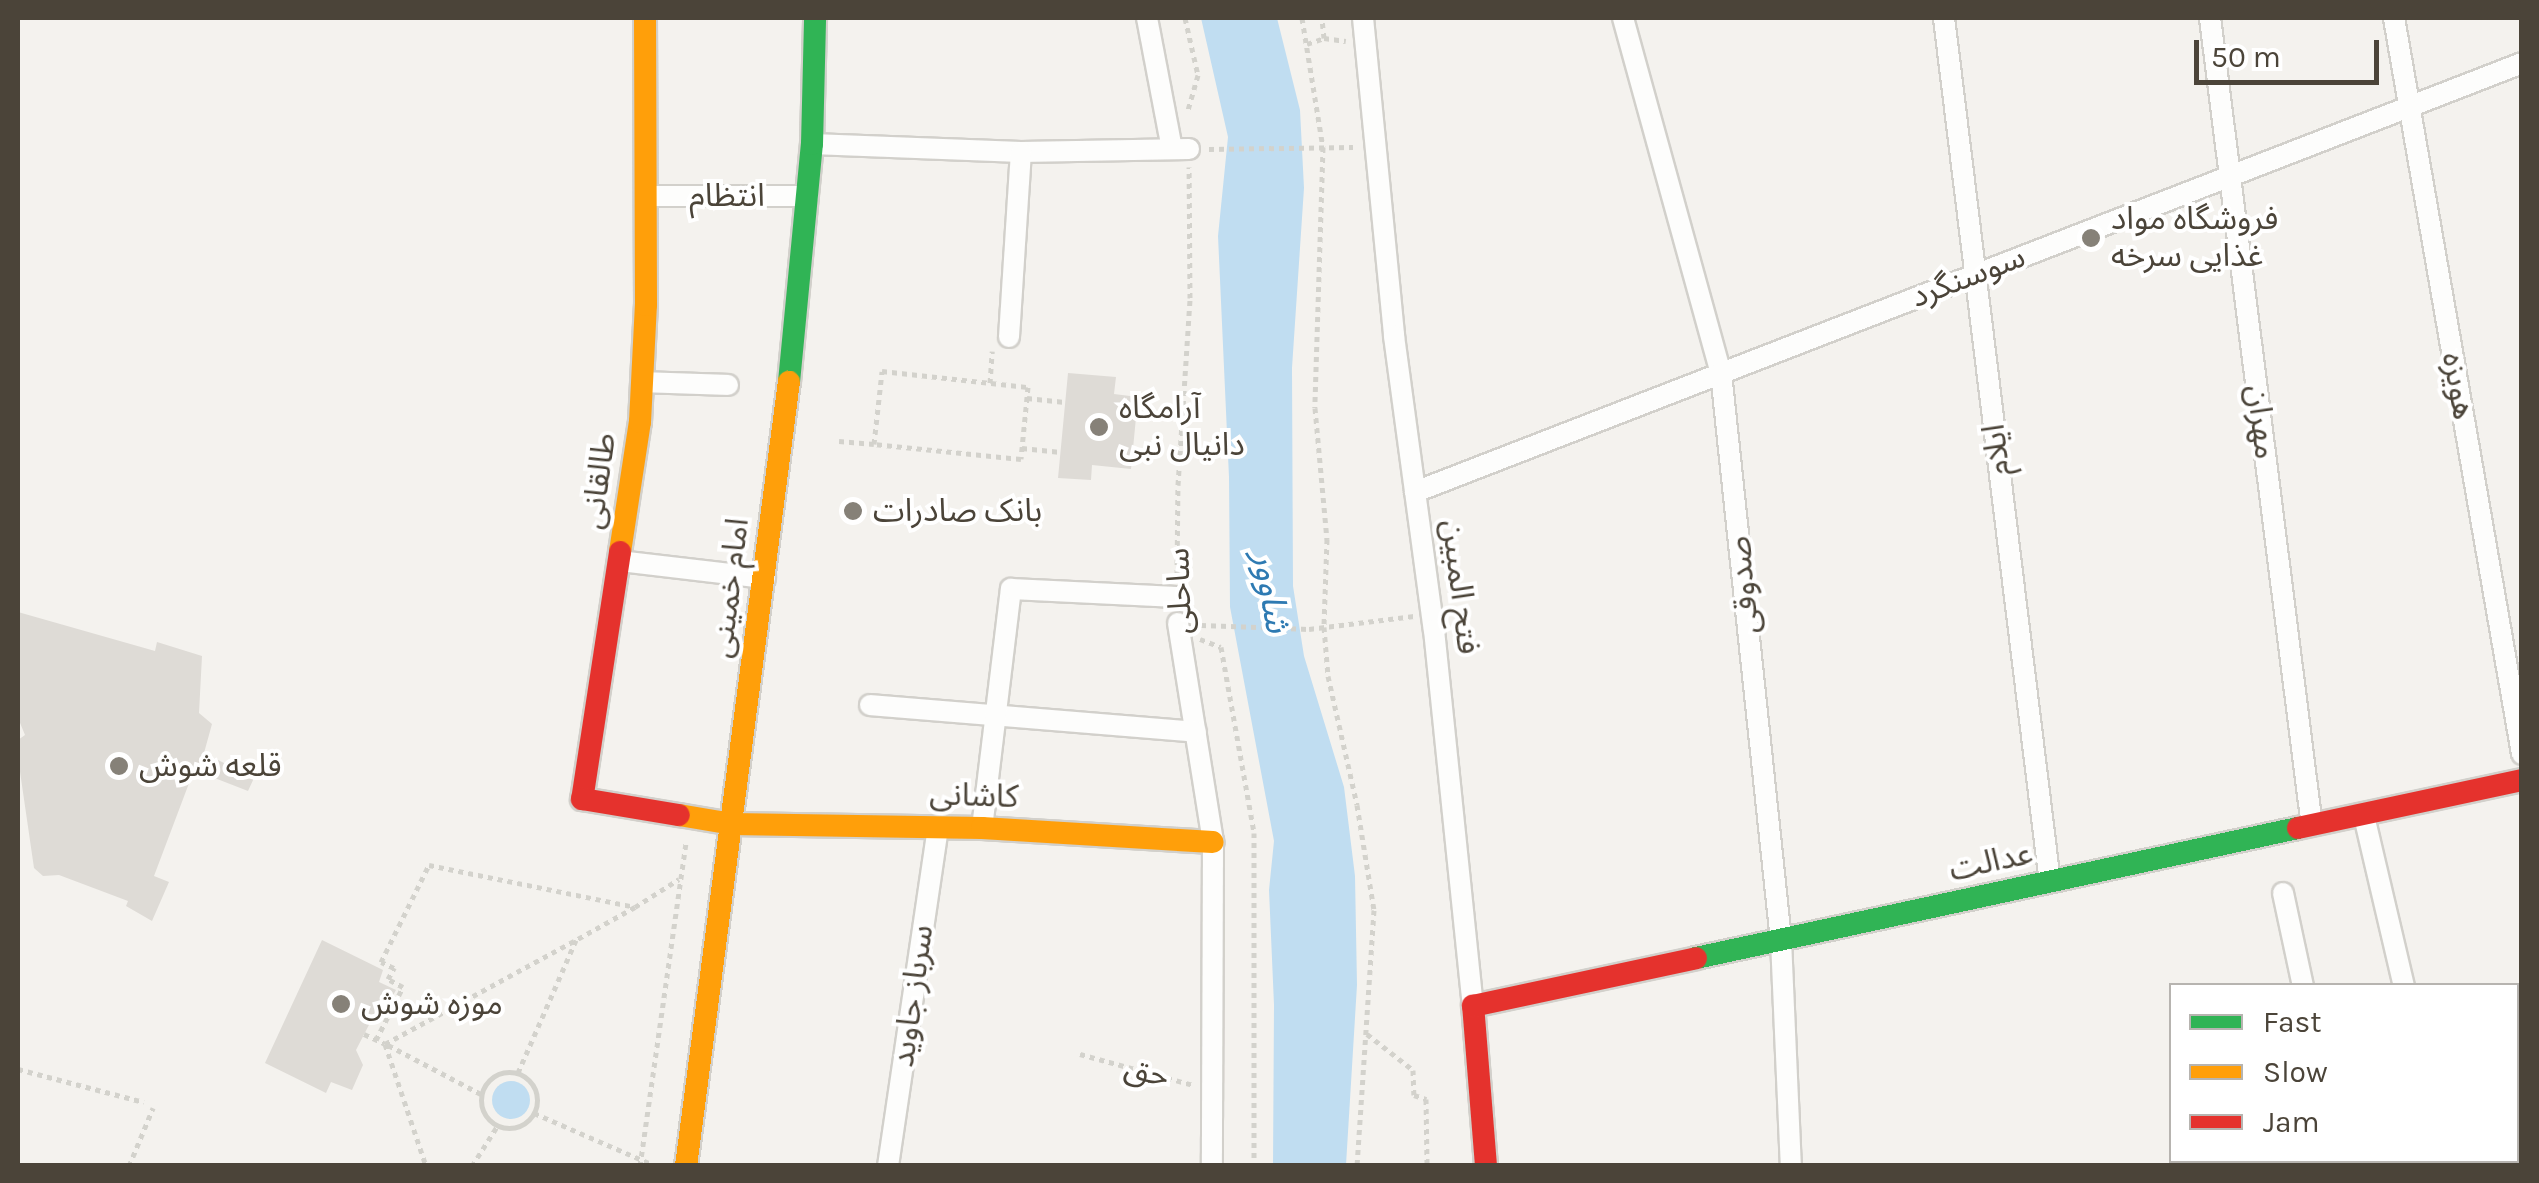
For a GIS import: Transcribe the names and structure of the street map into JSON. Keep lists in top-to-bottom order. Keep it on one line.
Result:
{"streets":{"street":["انتظام","سوسنگرد","هویزه","مهران","ایلام","طالقانی","صدوقی","فتح المبین","امام خمینی","ساحلی","کاشانی","عدالت","سرباز جاوید"],"path":["حق"]},"crossings":[["انتظام","طالقانی"],["انتظام","امام خمینی"],["سوسنگرد","هویزه"],["سوسنگرد","مهران"],["سوسنگرد","ایلام"],["سوسنگرد","صدوقی"],["سوسنگرد","فتح المبین"],["مهران","عدالت"],["ایلام","عدالت"],["طالقانی","امام خمینی"],["طالقانی","کاشانی"],["صدوقی","عدالت"],["فتح المبین","عدالت"],["امام خمینی","کاشانی"],["ساحلی","کاشانی"],["ساحلی","حق"],["کاشانی","سرباز جاوید"]],"water":["شاوور"],"places":["فروشگاه مواد غذایی سرخه","آرامگاه دانیال نبی","بانک صادرات","قلعه شوش","موزه شوش"],"legend":["Fast","Slow","Jam"],"scale_bar":"50 m"}
